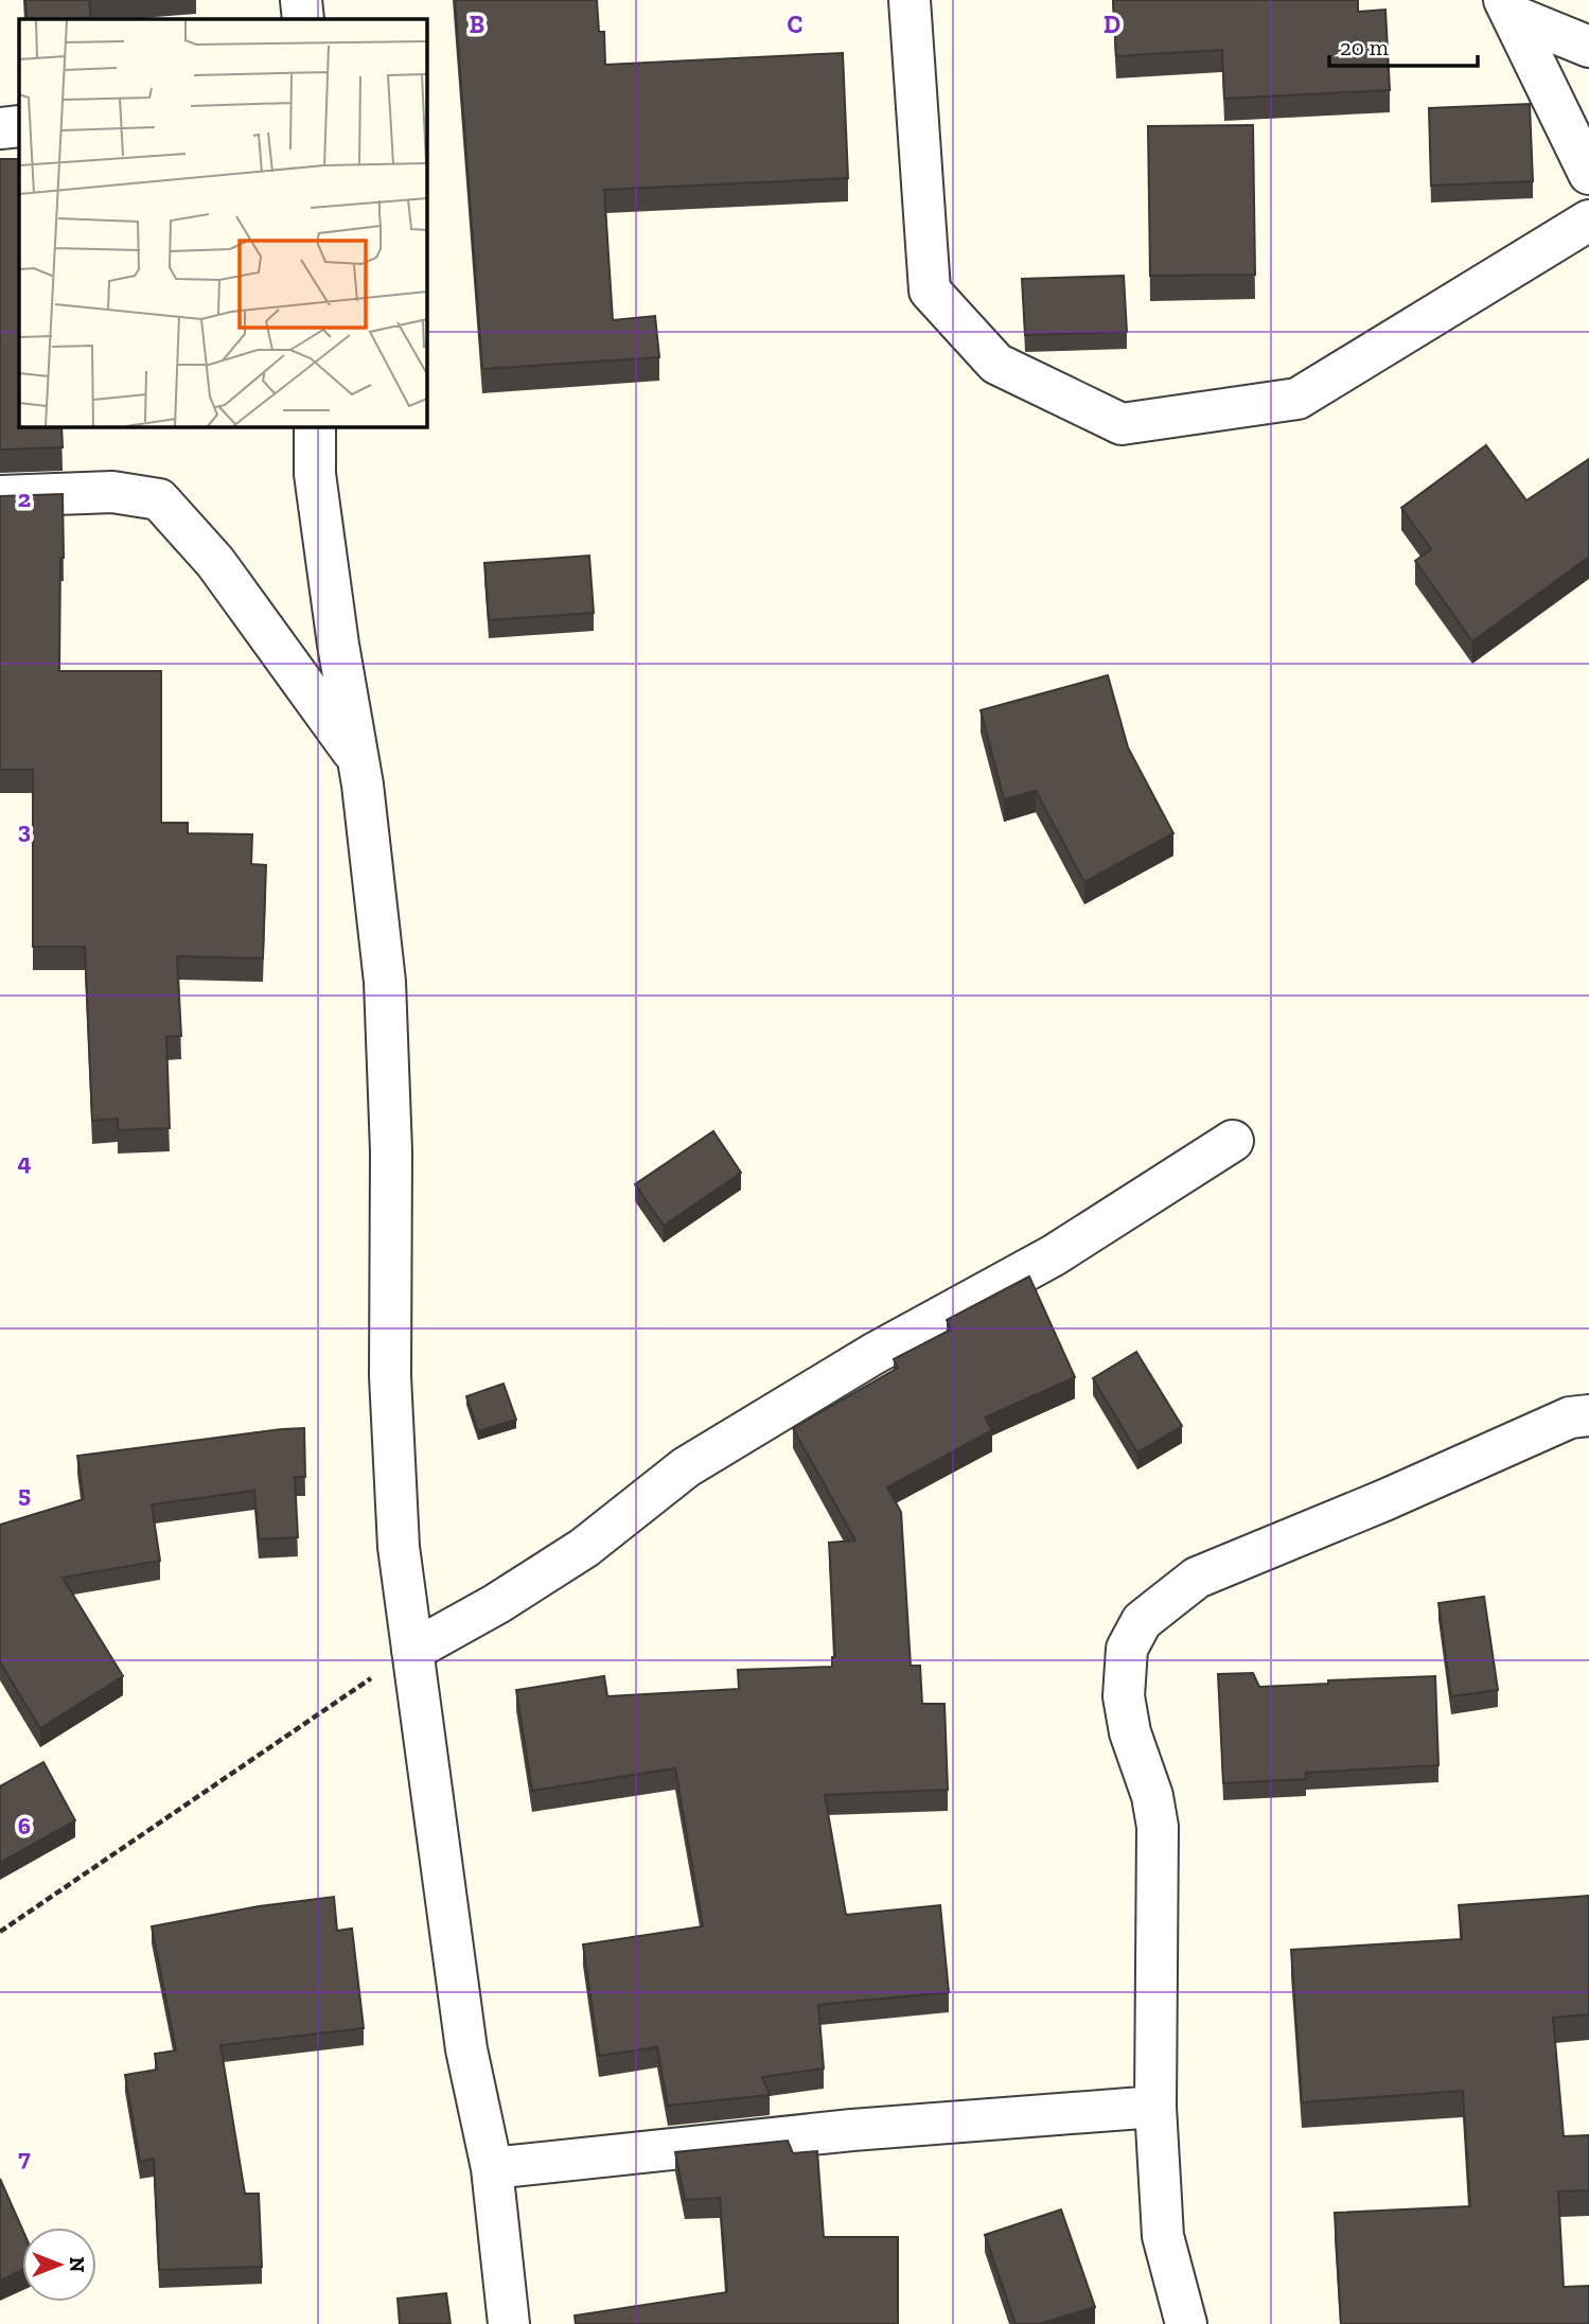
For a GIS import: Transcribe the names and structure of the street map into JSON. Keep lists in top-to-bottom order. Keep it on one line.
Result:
{"scale_bar":"20 m","north":"right","grid":{"columns":["B","C","D"],"rows":["2","3","4","5","6","7"]}}
